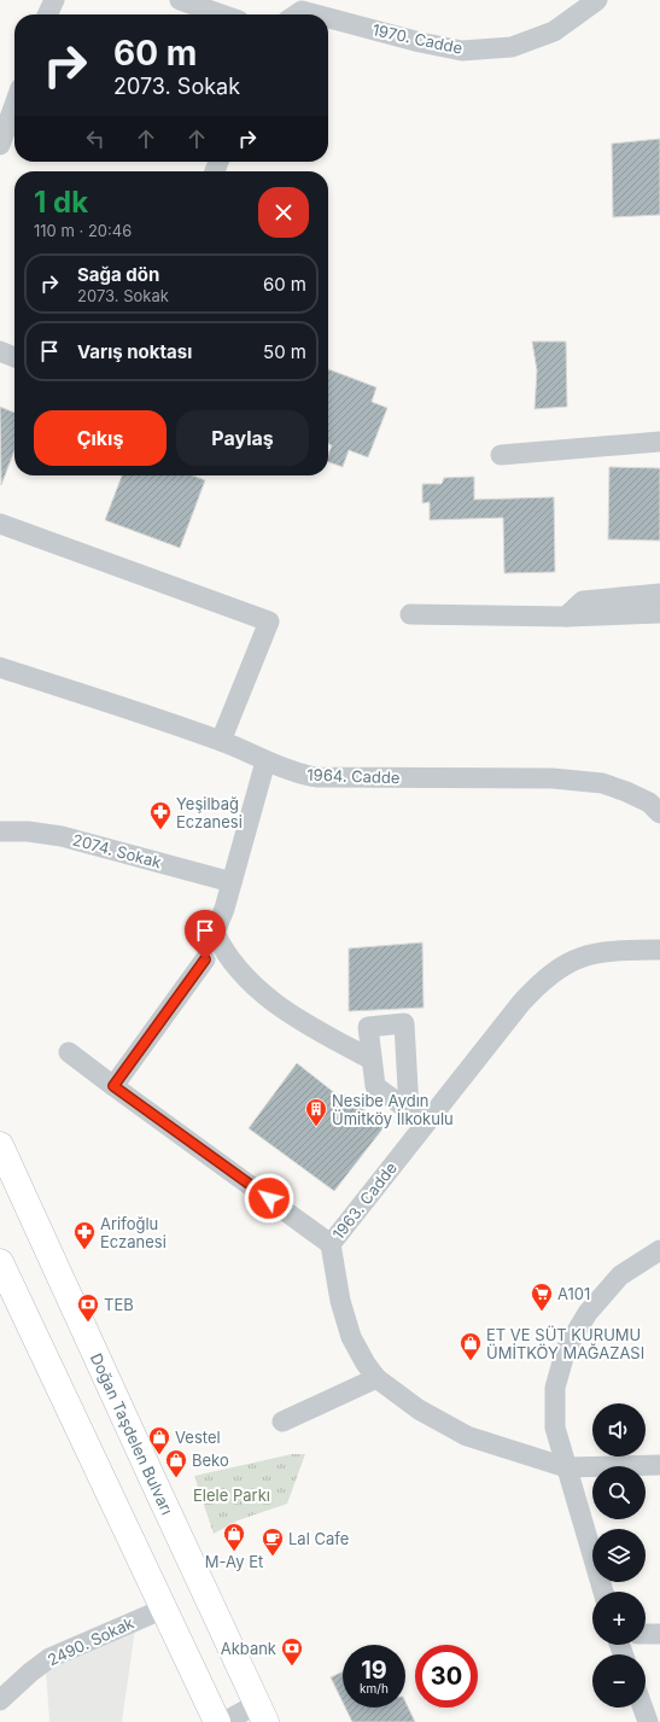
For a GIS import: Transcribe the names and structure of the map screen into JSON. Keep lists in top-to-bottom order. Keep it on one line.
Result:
{"streets":{"main road":["Doğan Taşdelen Bulvarı"],"street":["1970. Cadde","1964. Cadde","2074. Sokak","1963. Cadde","2490. Sokak"]},"parks":["Elele Parkı"],"places":{"pharmacy":["Yeşilbağ Eczanesi","Arifoğlu Eczanesi"],"building":["Nesibe Aydın Ümitköy İlkokulu"],"supermarket":["A101"],"bank":["TEB","Akbank"],"shop":["ET VE SÜT KURUMU ÜMİTKÖY MAĞAZASI","Vestel","Beko","M-Ay Et"],"cafe":["Lal Cafe"]},"page":{"turn":["60 m","2073. Sokak"],"heading":["1 dk","110 m · 20:46"],"list":[{"name":"Sağa dön","note":"2073. Sokak","value":"60 m"},{"name":"Varış noktası","value":"50 m"}],"buttons":["Çıkış","Paylaş"],"map_buttons":["+","−"],"speed":"19 km/h","limit":"30"}}
